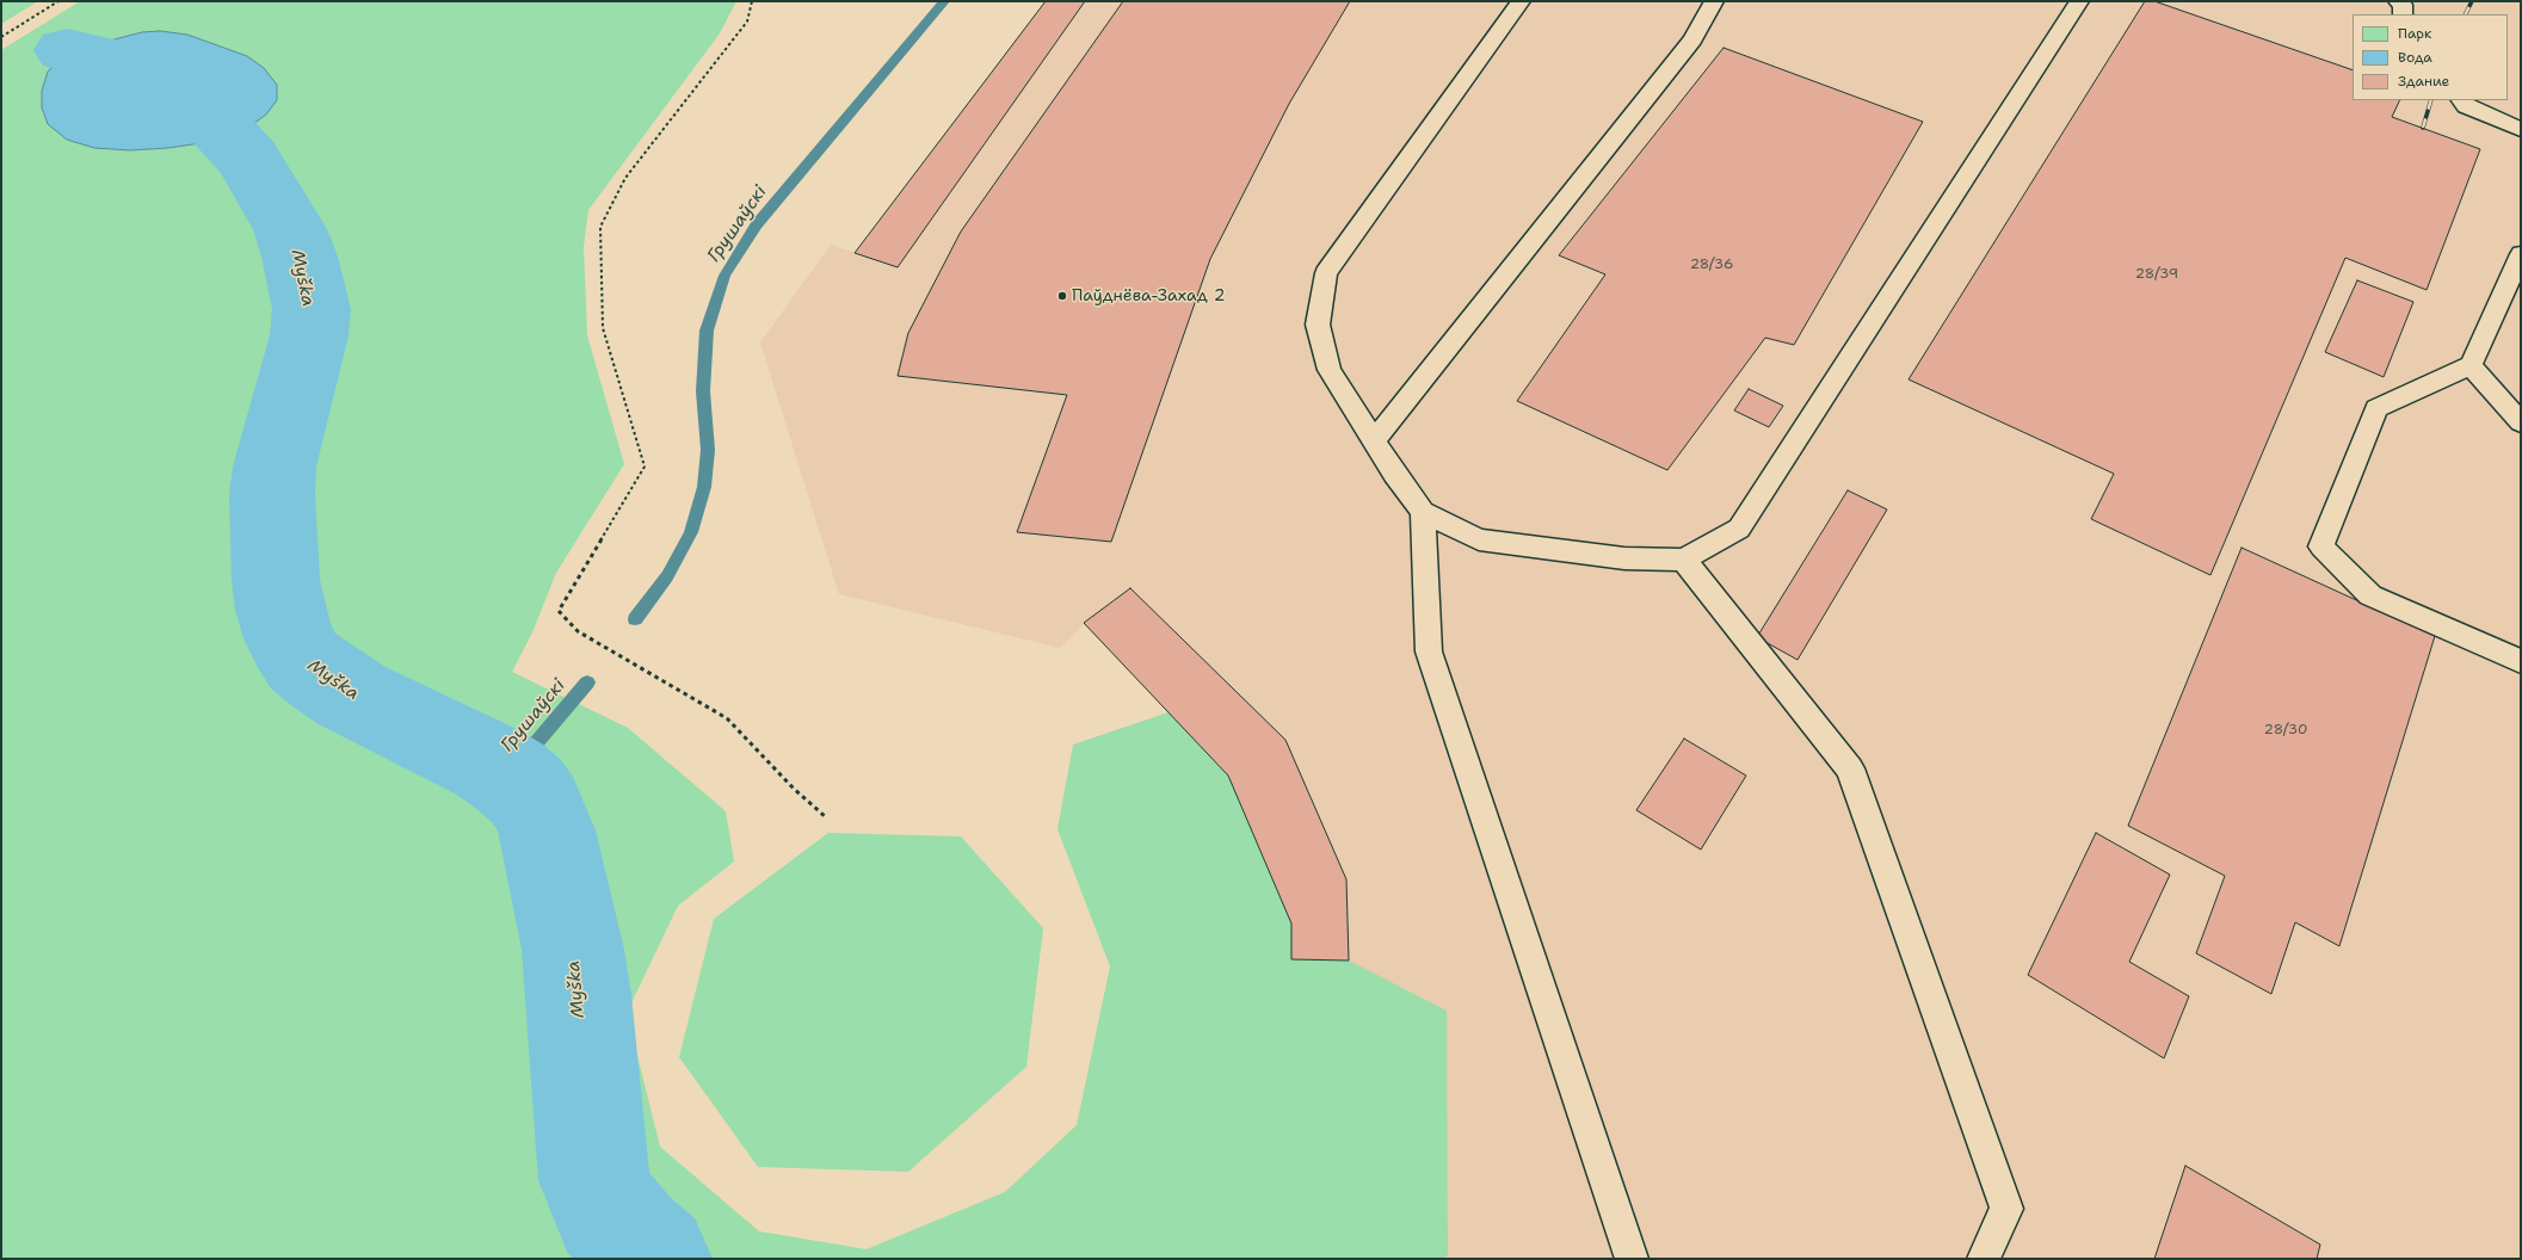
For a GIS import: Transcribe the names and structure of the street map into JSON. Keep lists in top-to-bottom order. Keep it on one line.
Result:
{"water":["Грушаўскі","Муška"],"places":["Паўднёва-Захад 2"],"house_numbers":["28/36","28/39","28/30"],"legend":["Парк","Вода","Здание"]}
